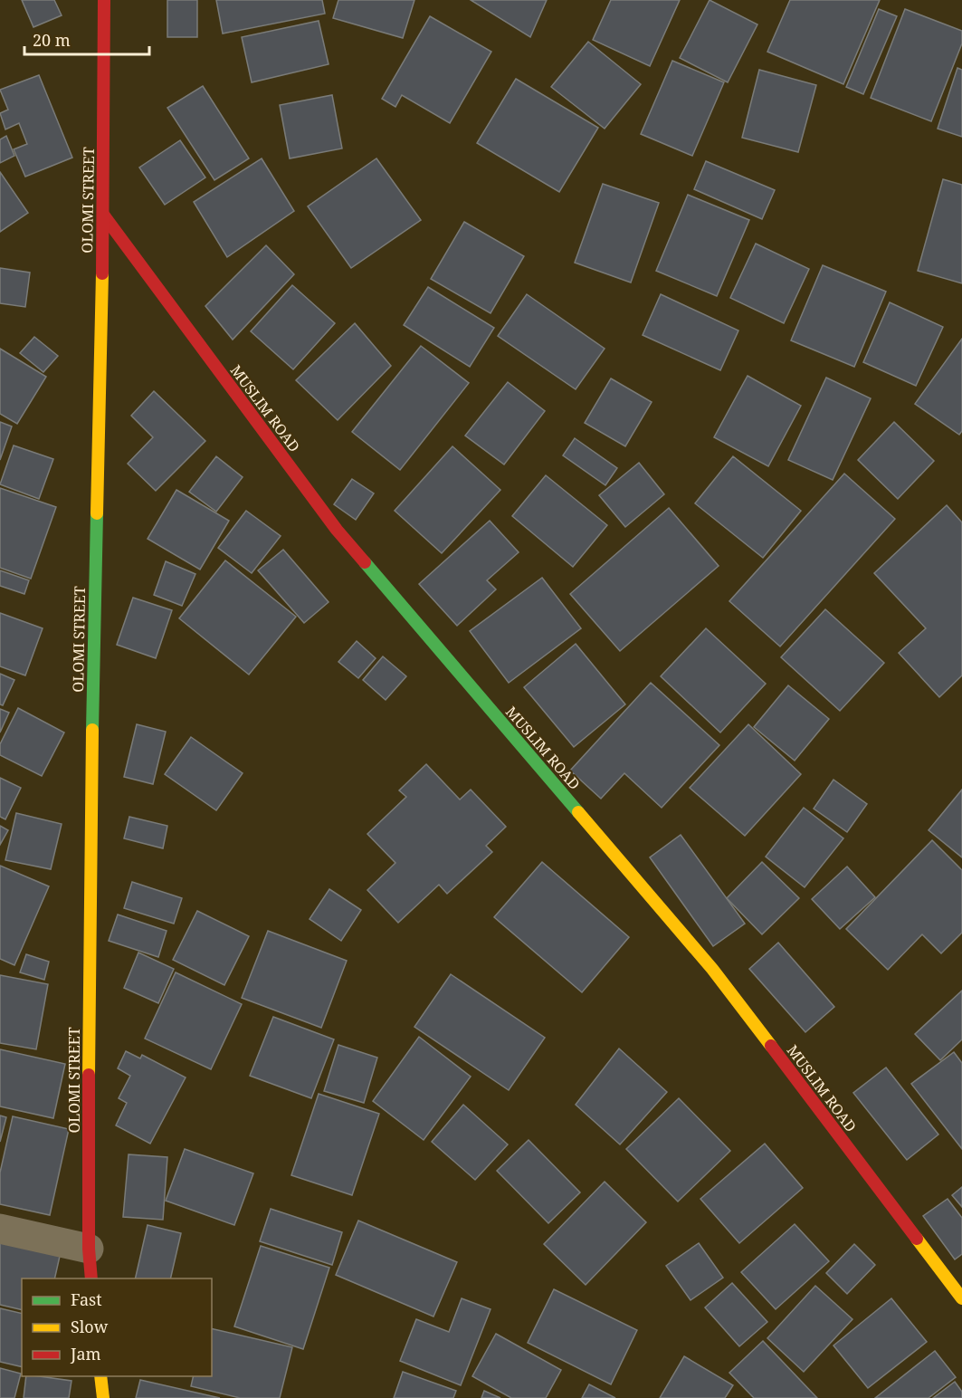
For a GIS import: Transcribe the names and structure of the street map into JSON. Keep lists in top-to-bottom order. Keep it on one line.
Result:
{"streets":{"street":["OLOMI STREET","MUSLIM ROAD"]},"crossings":[["OLOMI STREET","MUSLIM ROAD"]],"legend":["Fast","Slow","Jam"],"scale_bar":"20 m"}
